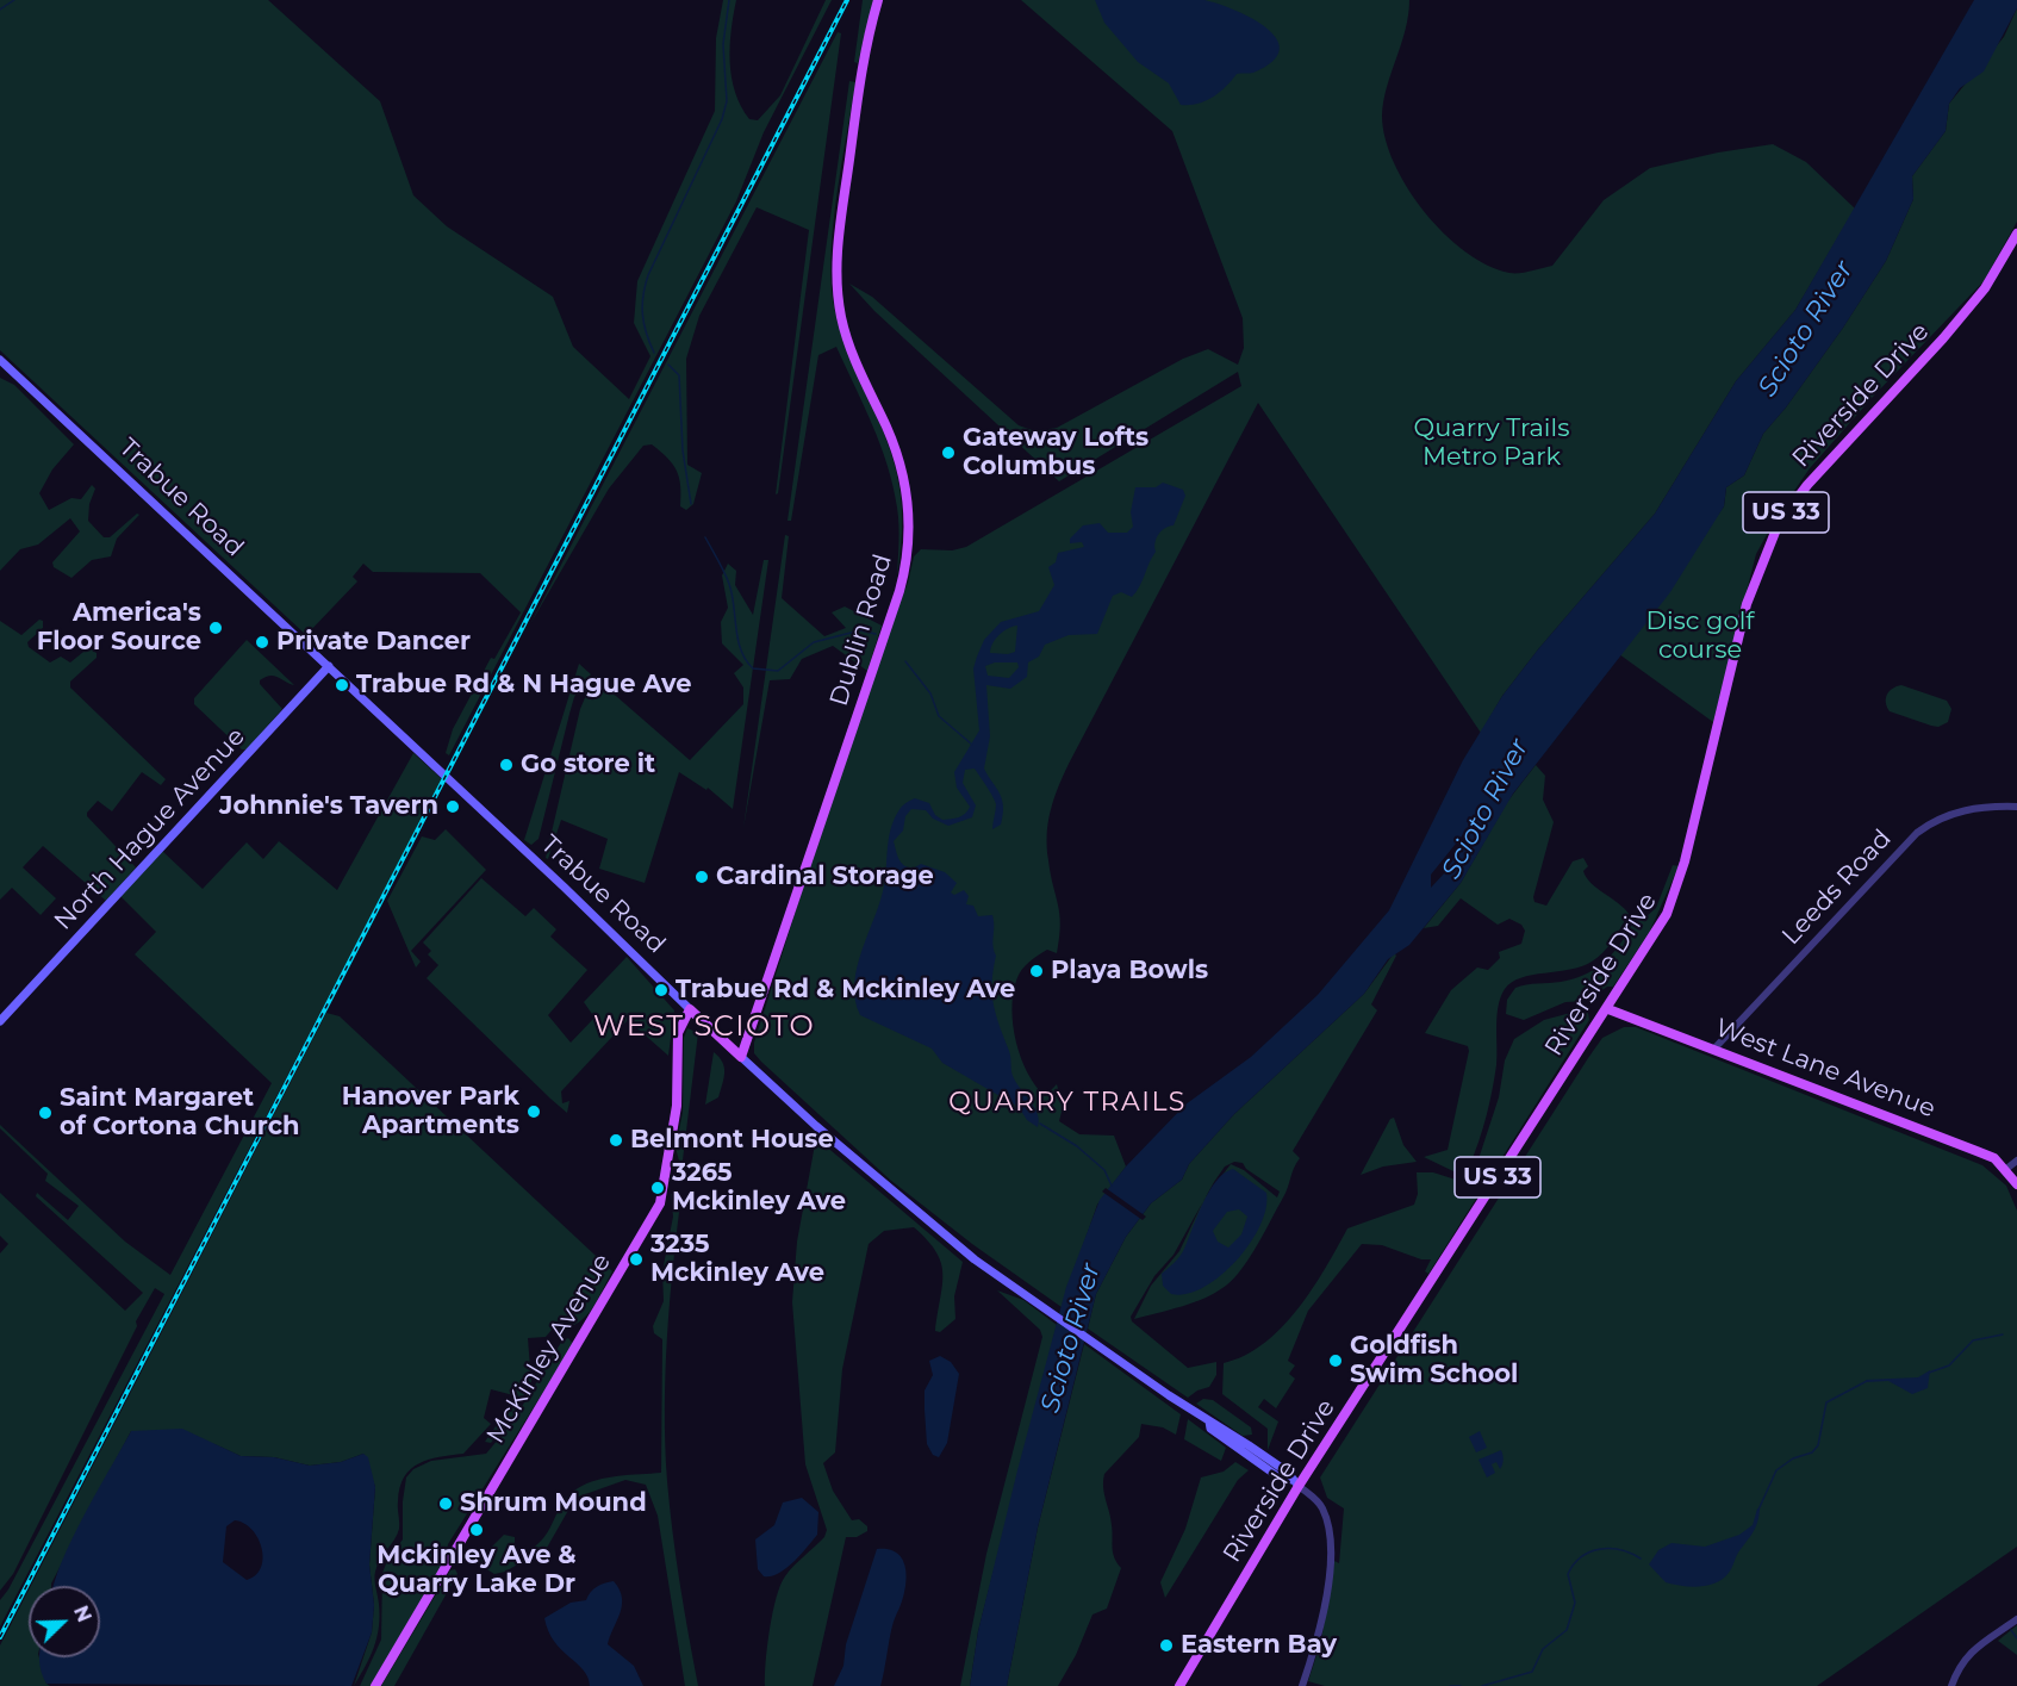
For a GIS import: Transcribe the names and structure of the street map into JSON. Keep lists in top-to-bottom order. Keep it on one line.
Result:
{"streets":{"main road":["Riverside Drive","Trabue Road","US 33","Dublin Road","North Hague Avenue","West Lane Avenue","McKinley Avenue"],"street":["Leeds Road"]},"crossings":[["Riverside Drive","Trabue Road"],["Riverside Drive","West Lane Avenue"],["Trabue Road","Dublin Road"],["Trabue Road","North Hague Avenue"],["Trabue Road","McKinley Avenue"],["Leeds Road","West Lane Avenue"]],"districts":["WEST SCIOTO","QUARRY TRAILS"],"water":["Scioto River"],"parks":["Quarry Trails Metro Park","Disc golf course"],"places":["Gateway Lofts Columbus","America's Floor Source","Private Dancer","Trabue Rd & N Hague Ave","Go store it","Johnnie's Tavern","Cardinal Storage","Playa Bowls","Trabue Rd & Mckinley Ave","Hanover Park Apartments","Saint Margaret of Cortona Church","Belmont House","3265 Mckinley Ave","3235 Mckinley Ave","Goldfish Swim School","Shrum Mound","Mckinley Ave & Quarry Lake Dr","Eastern Bay"],"north":"top right"}
